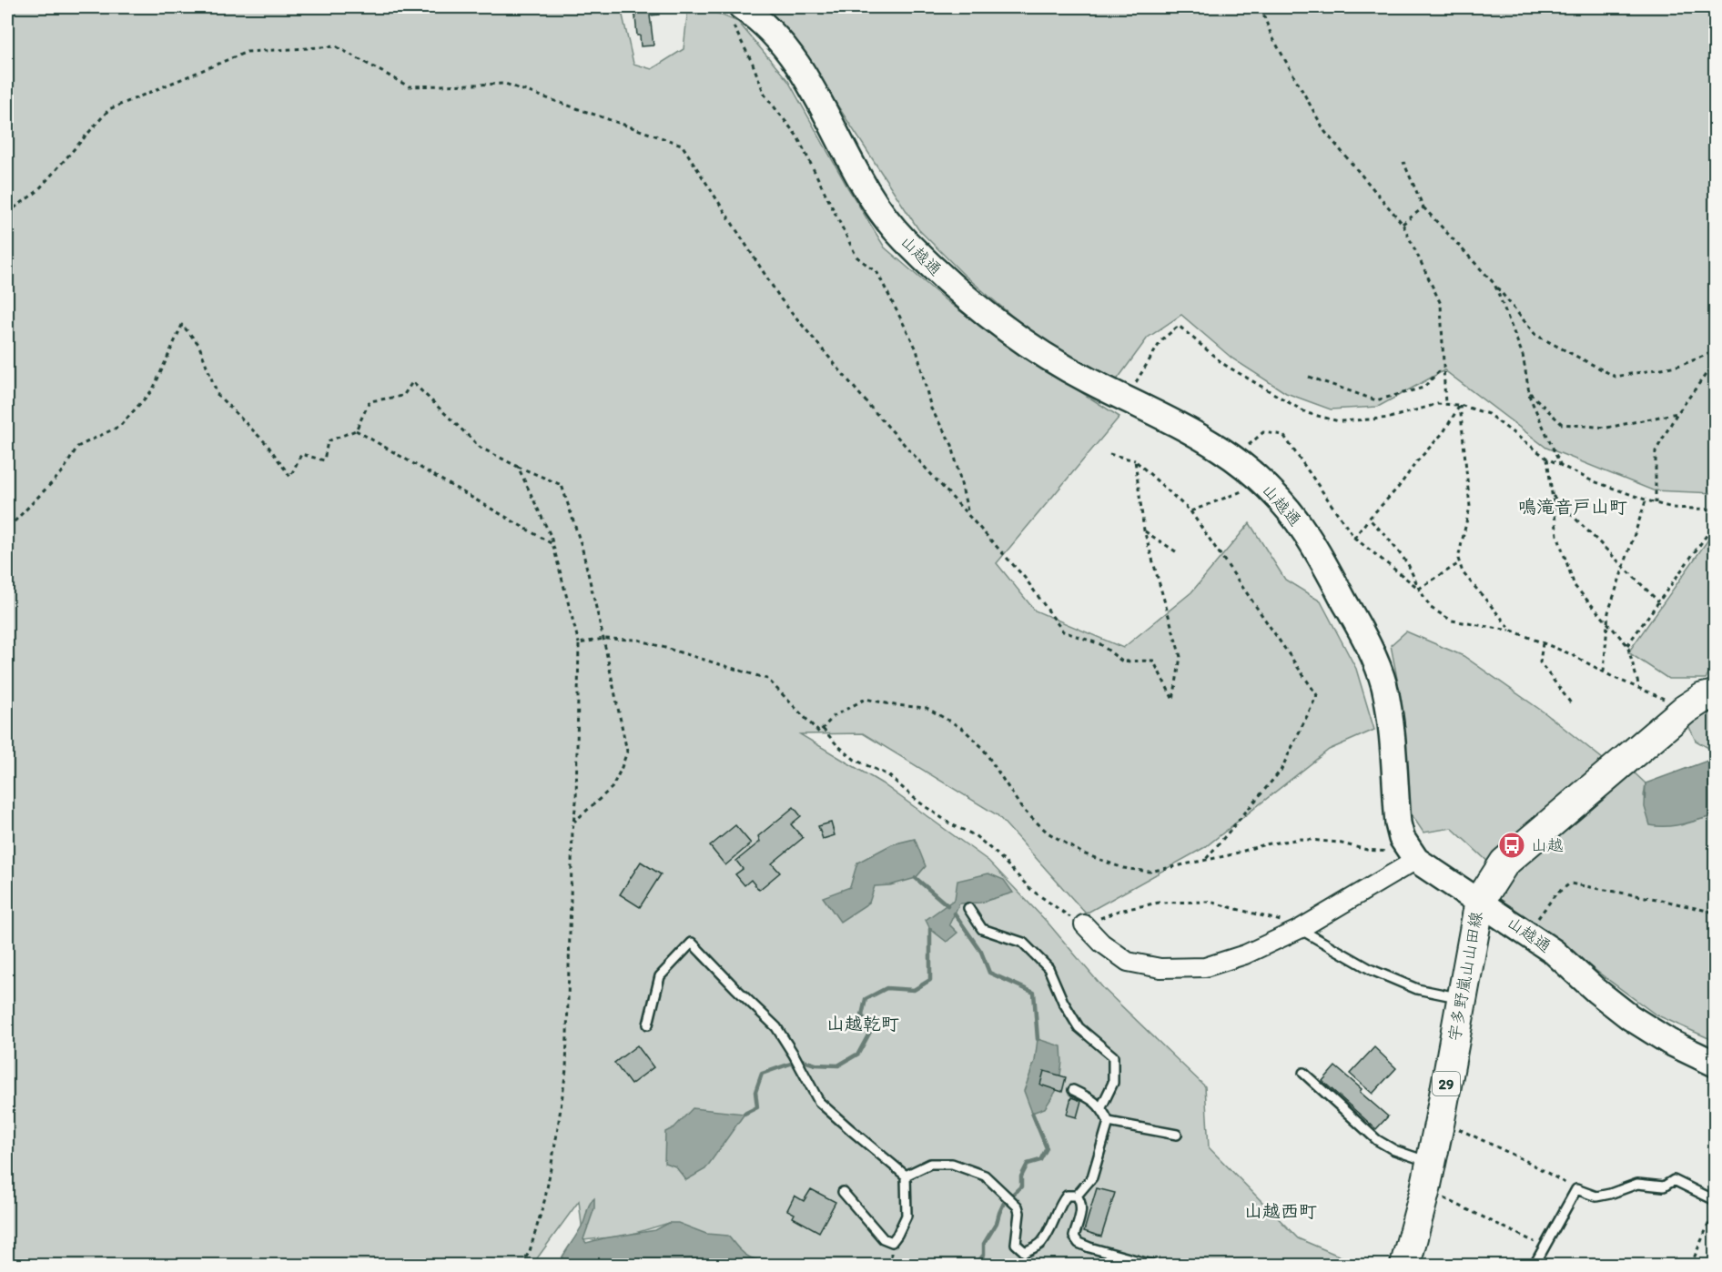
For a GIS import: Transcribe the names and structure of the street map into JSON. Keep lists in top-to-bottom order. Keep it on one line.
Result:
{"streets":{"main road":["宇多野嵐山山田線","29"],"street":["山越通"]},"crossings":[["山越通","宇多野嵐山山田線"]],"districts":["鳴滝音戸山町","山越乾町","山越西町"],"places":{"bus stop":["山越"]}}
